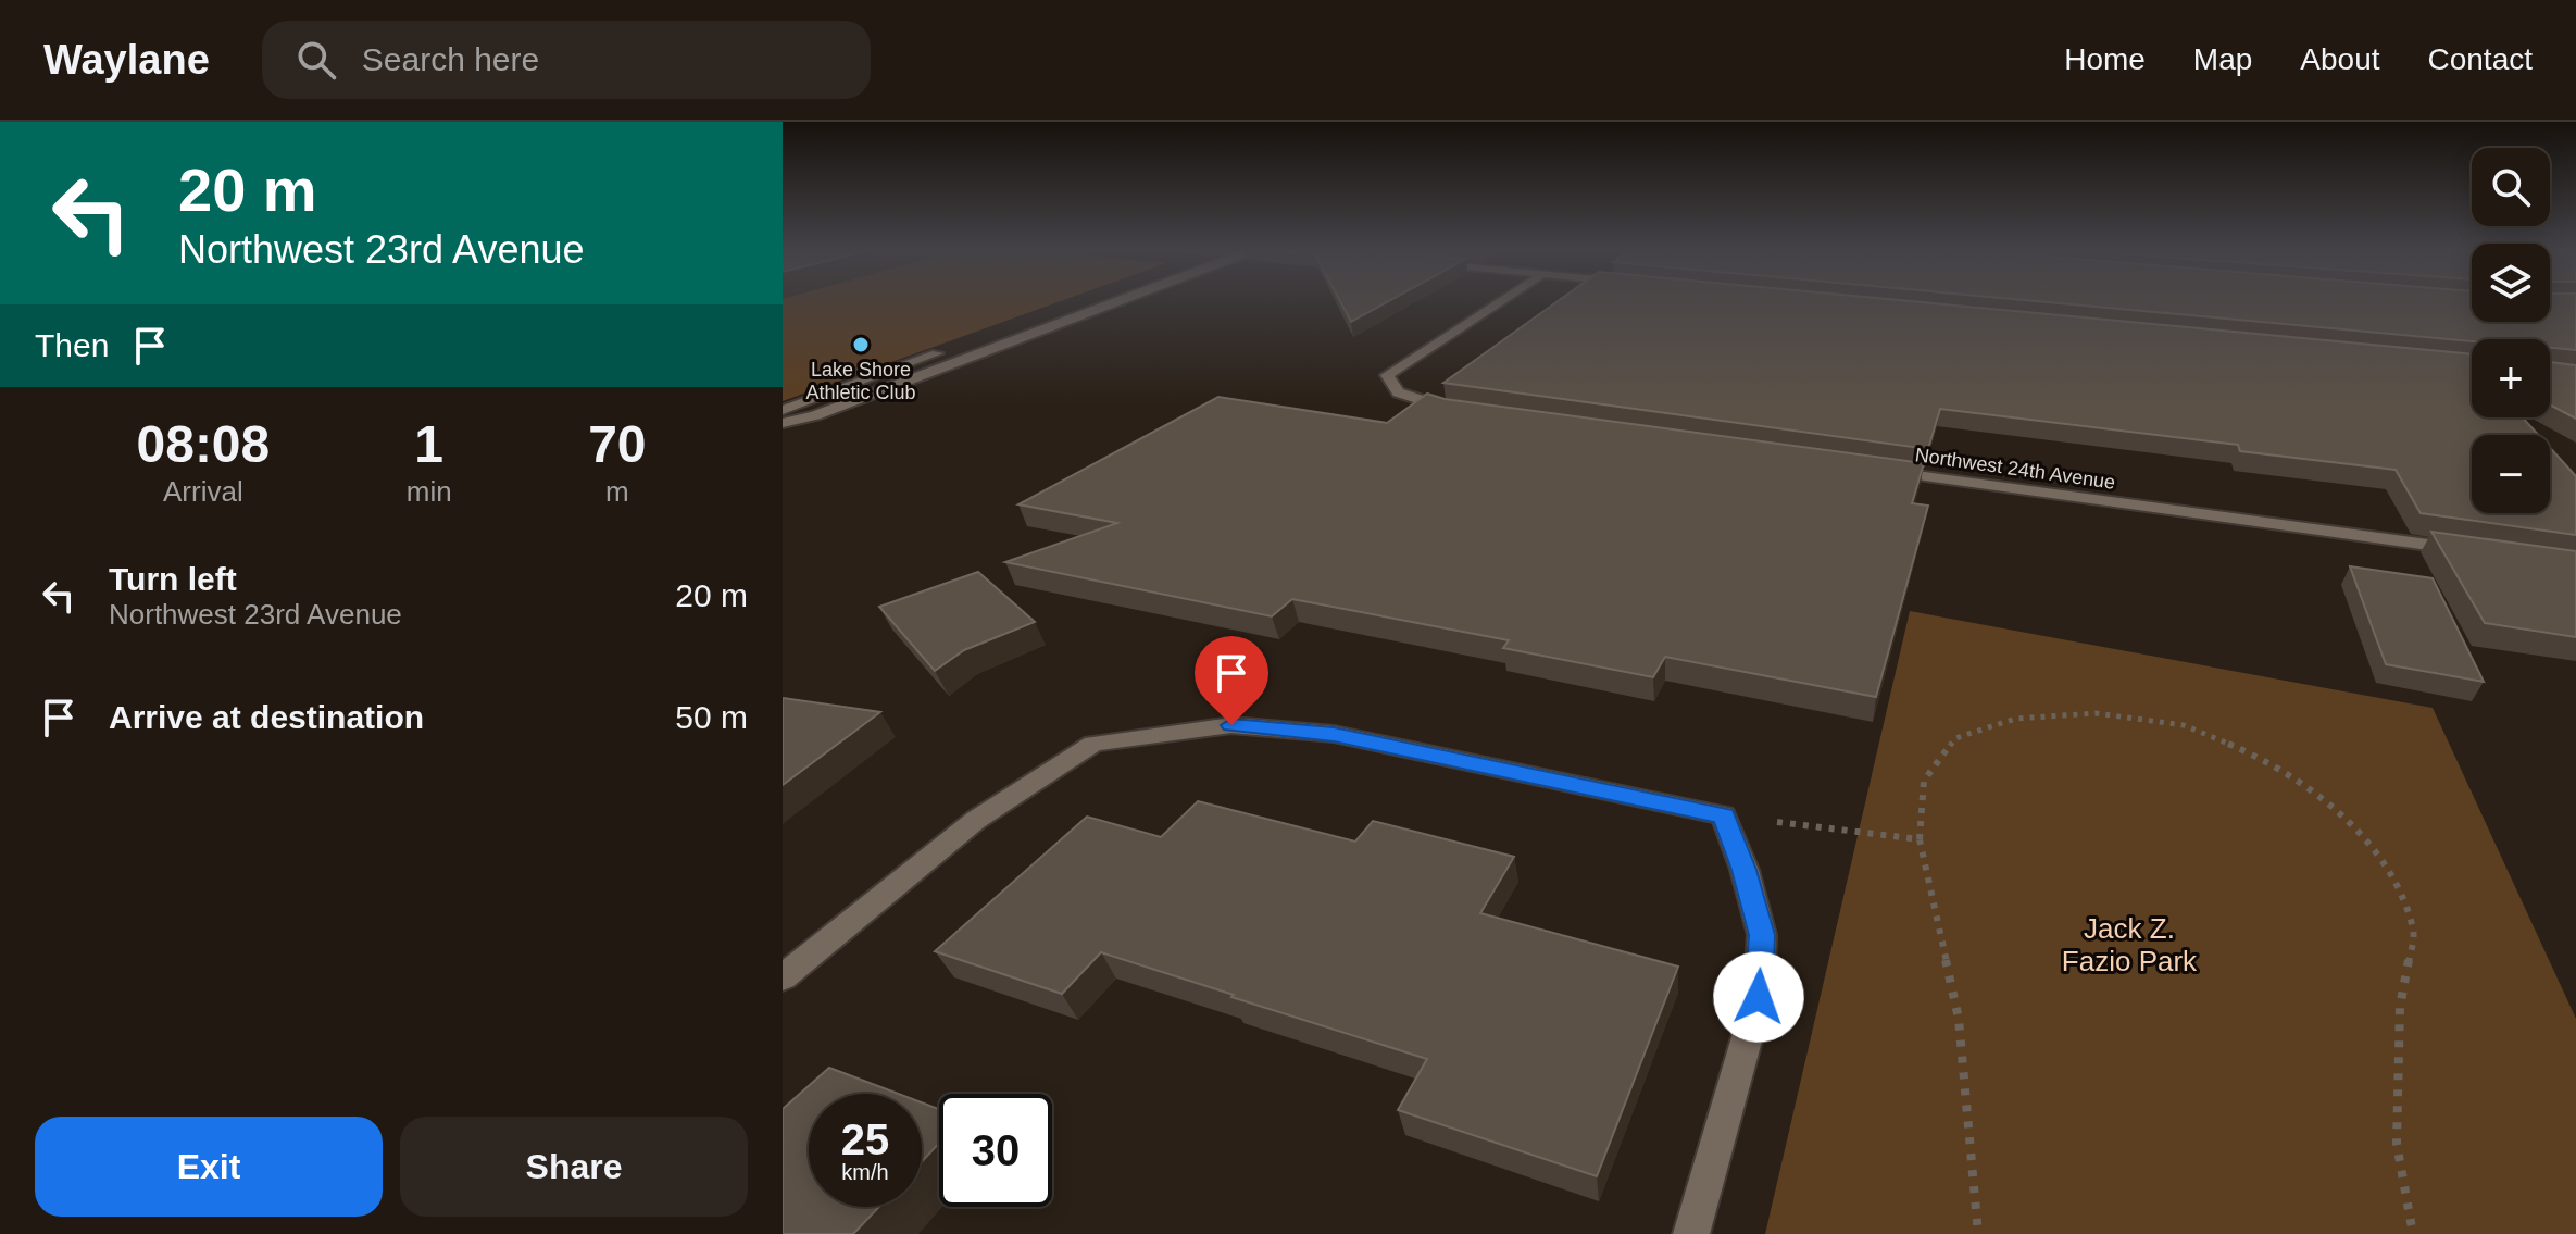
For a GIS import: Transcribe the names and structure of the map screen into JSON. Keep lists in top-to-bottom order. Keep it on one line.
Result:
{"streets":{"street":["Northwest 24th Avenue"]},"parks":["Jack Z. Fazio Park"],"places":["Lake Shore Athletic Club"],"page":{"header":"Waylane","search":"Search here","nav":["Home","Map","About","Contact"],"turn":["20 m","Northwest 23rd Avenue"],"map_buttons":["+","−"],"then":"Then","eta":["08:08","Arrival","1","min","70","m"],"list":[{"name":"Turn left","note":"Northwest 23rd Avenue","value":"20 m"},{"name":"Arrive at destination","value":"50 m"}],"speed":"25 km/h","limit":"30","buttons":["Exit","Share"]}}
